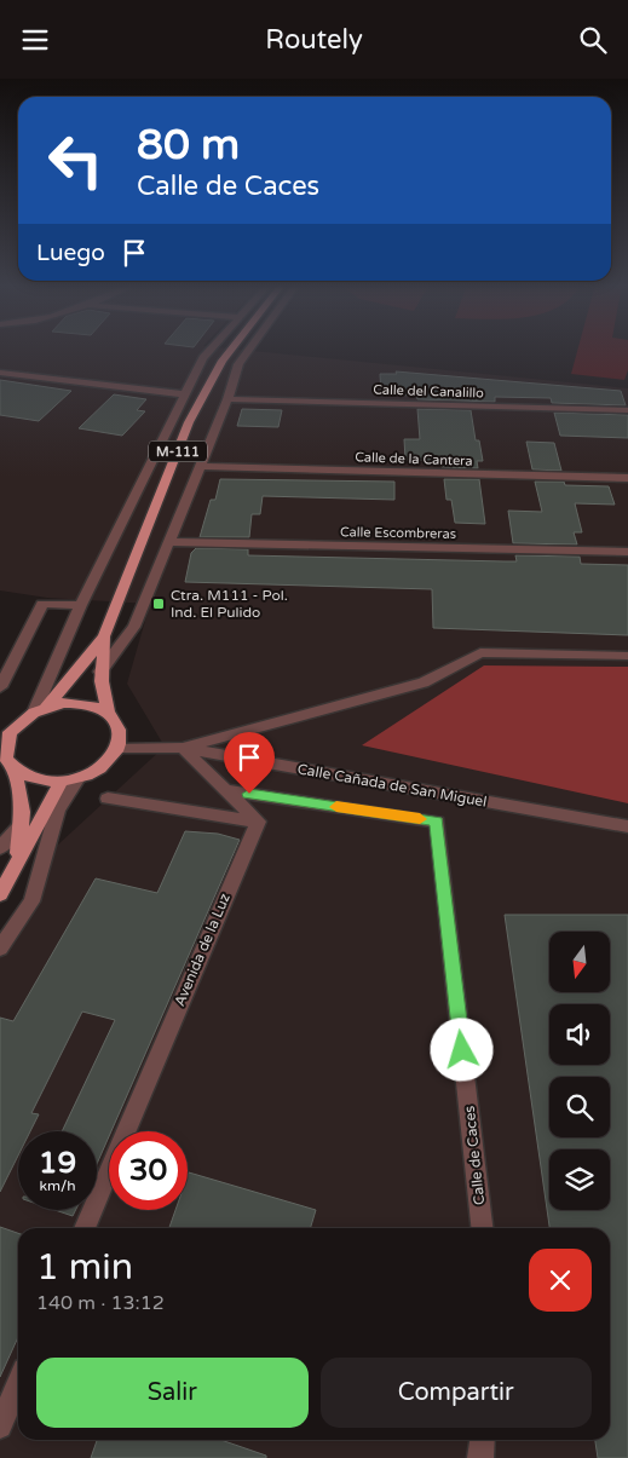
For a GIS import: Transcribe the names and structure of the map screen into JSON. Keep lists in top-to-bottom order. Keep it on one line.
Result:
{"streets":{"main road":["M-111"],"street":["Calle del Canalillo","Calle de la Cantera","Calle Escombreras","Calle Cañada de San Miguel","Avenida de la Luz","Calle de Caces"]},"places":{"transit":["Ctra. M111 - Pol. Ind. El Pulido"]},"north":"bottom","page":{"header":"Routely","turn":["80 m","Calle de Caces"],"then":"Luego","speed":"19 km/h","limit":"30","heading":["1 min","140 m · 13:12"],"buttons":["Salir","Compartir"]}}
